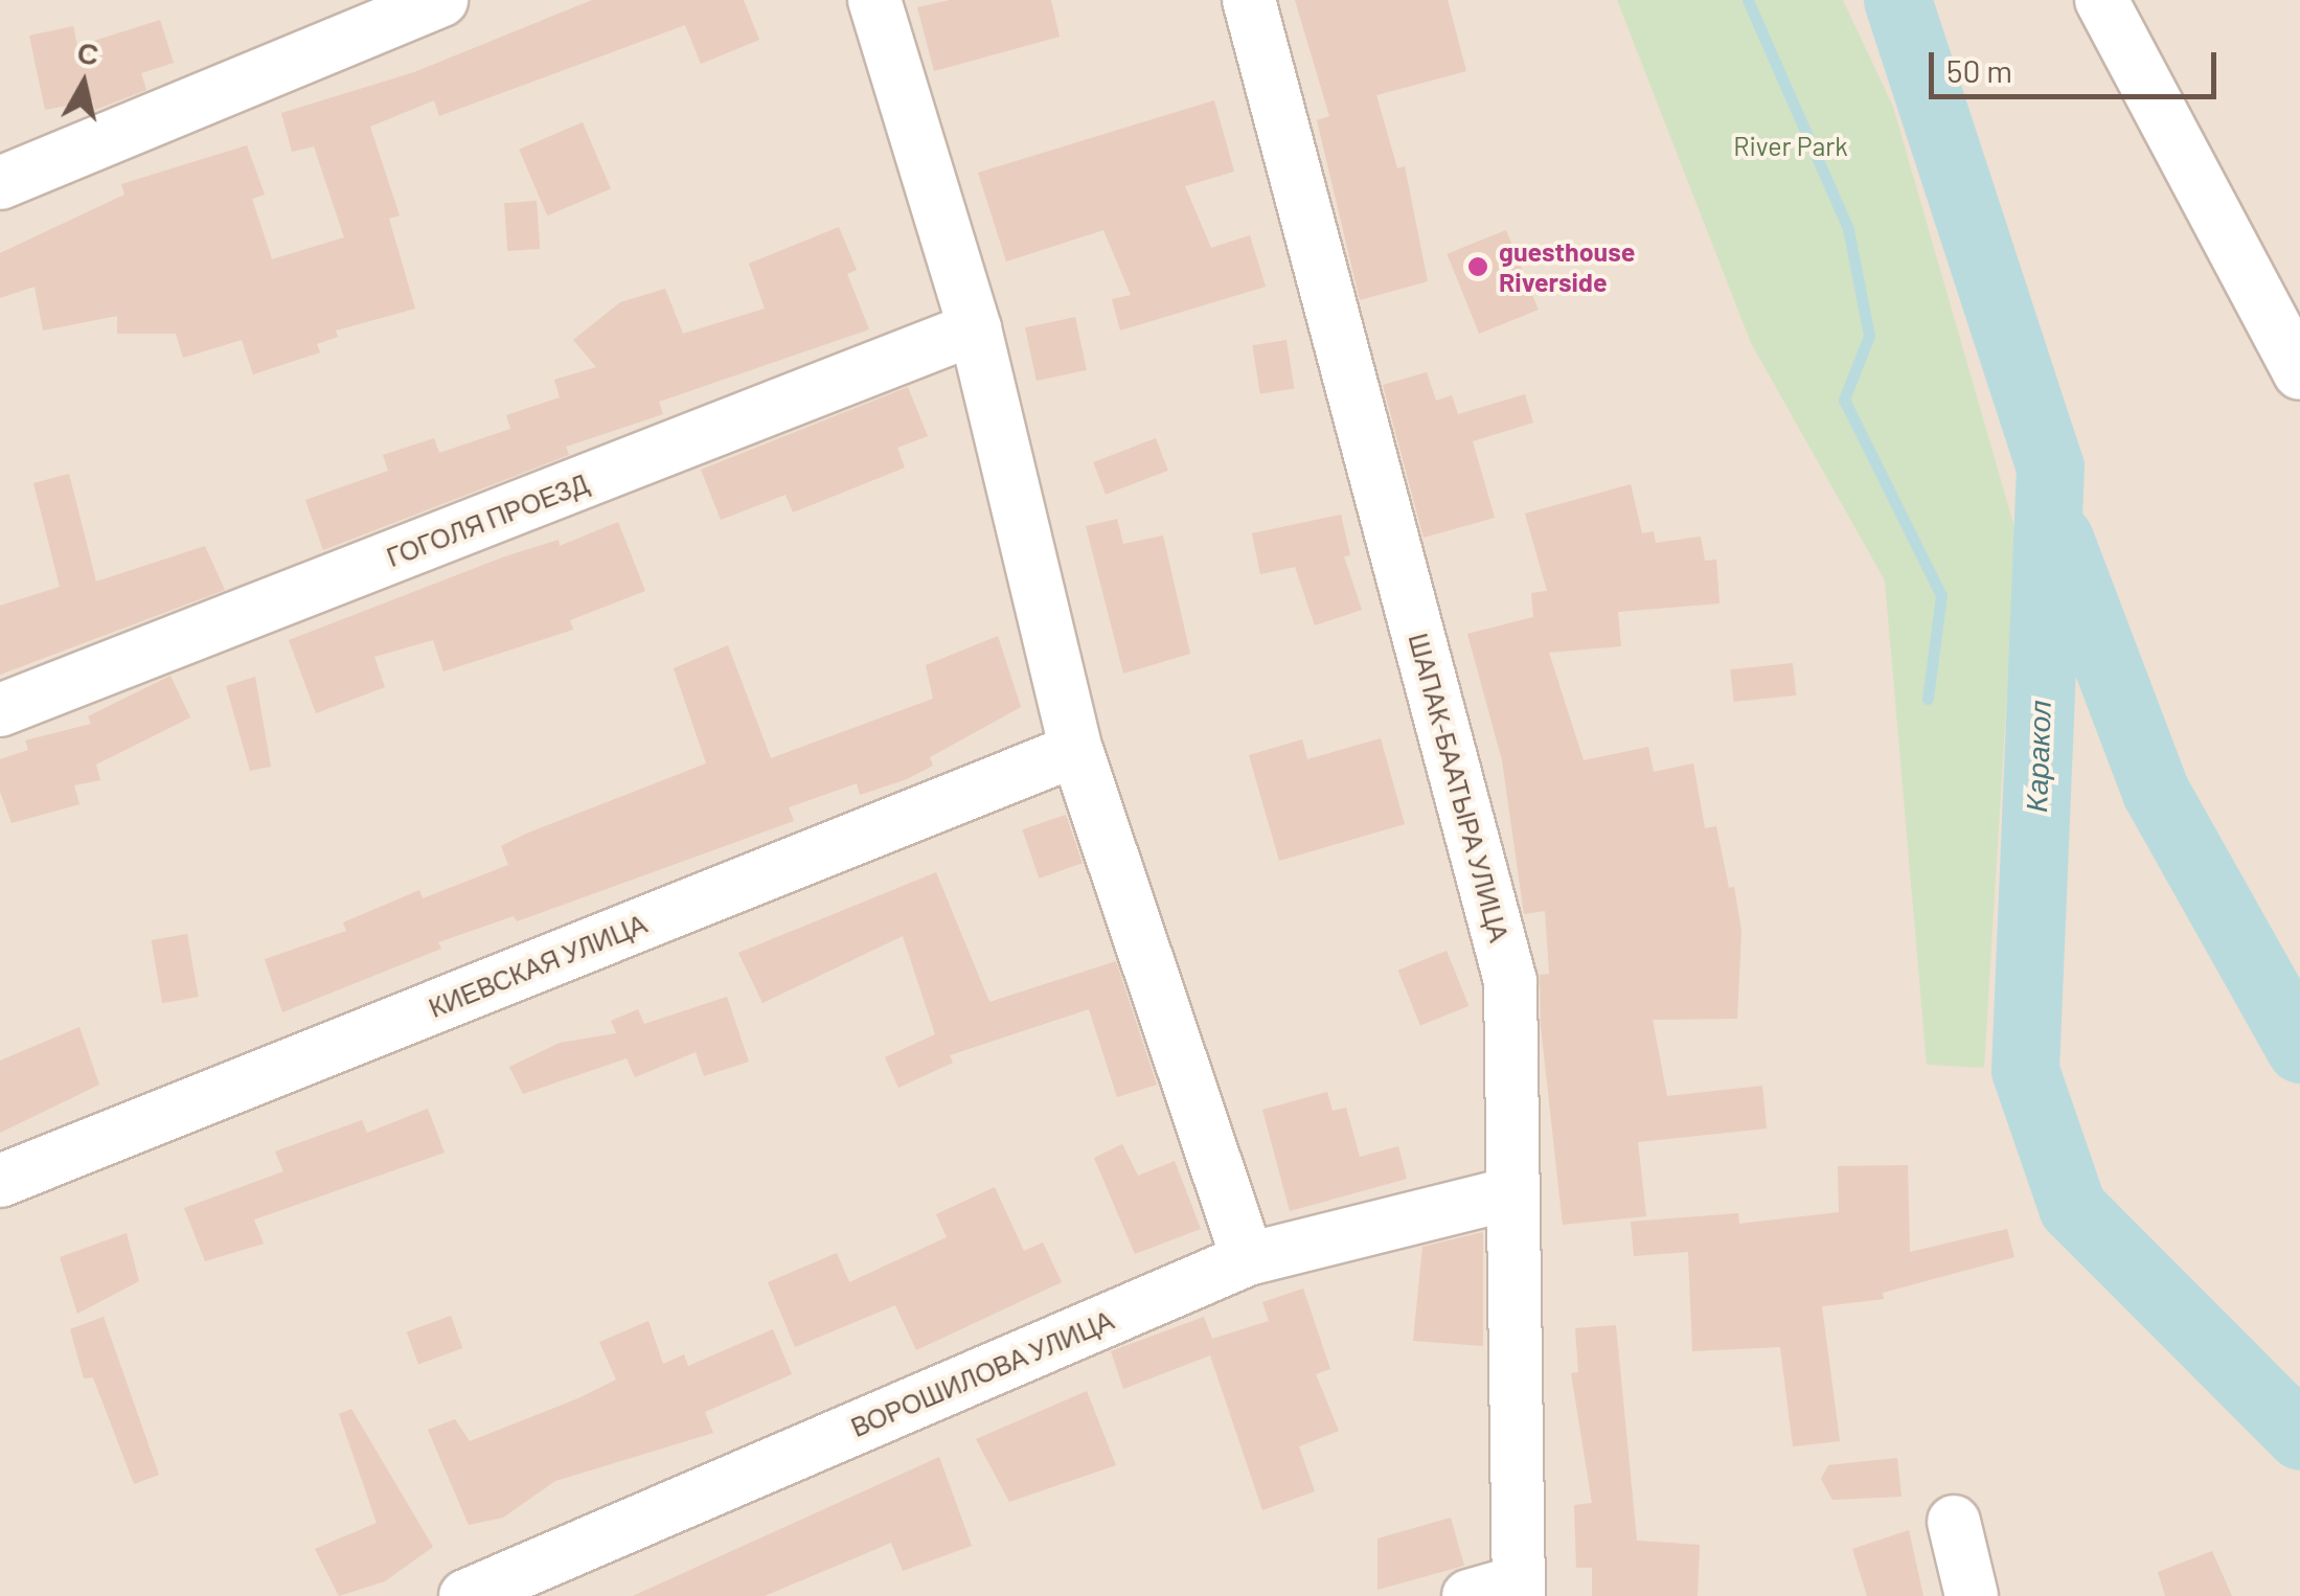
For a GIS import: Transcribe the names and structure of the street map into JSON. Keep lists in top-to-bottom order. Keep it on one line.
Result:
{"streets":{"street":["ГОГОЛЯ ПРОЕЗД","ШАПАК-БААТЫРА УЛИЦА","КИЕВСКАЯ УЛИЦА","ВОРОШИЛОВА УЛИЦА"]},"crossings":[["ШАПАК-БААТЫРА УЛИЦА","ВОРОШИЛОВА УЛИЦА"]],"water":["Каракол"],"parks":["River Park"],"places":["guesthouse Riverside"],"scale_bar":"50 m","north":"top"}
